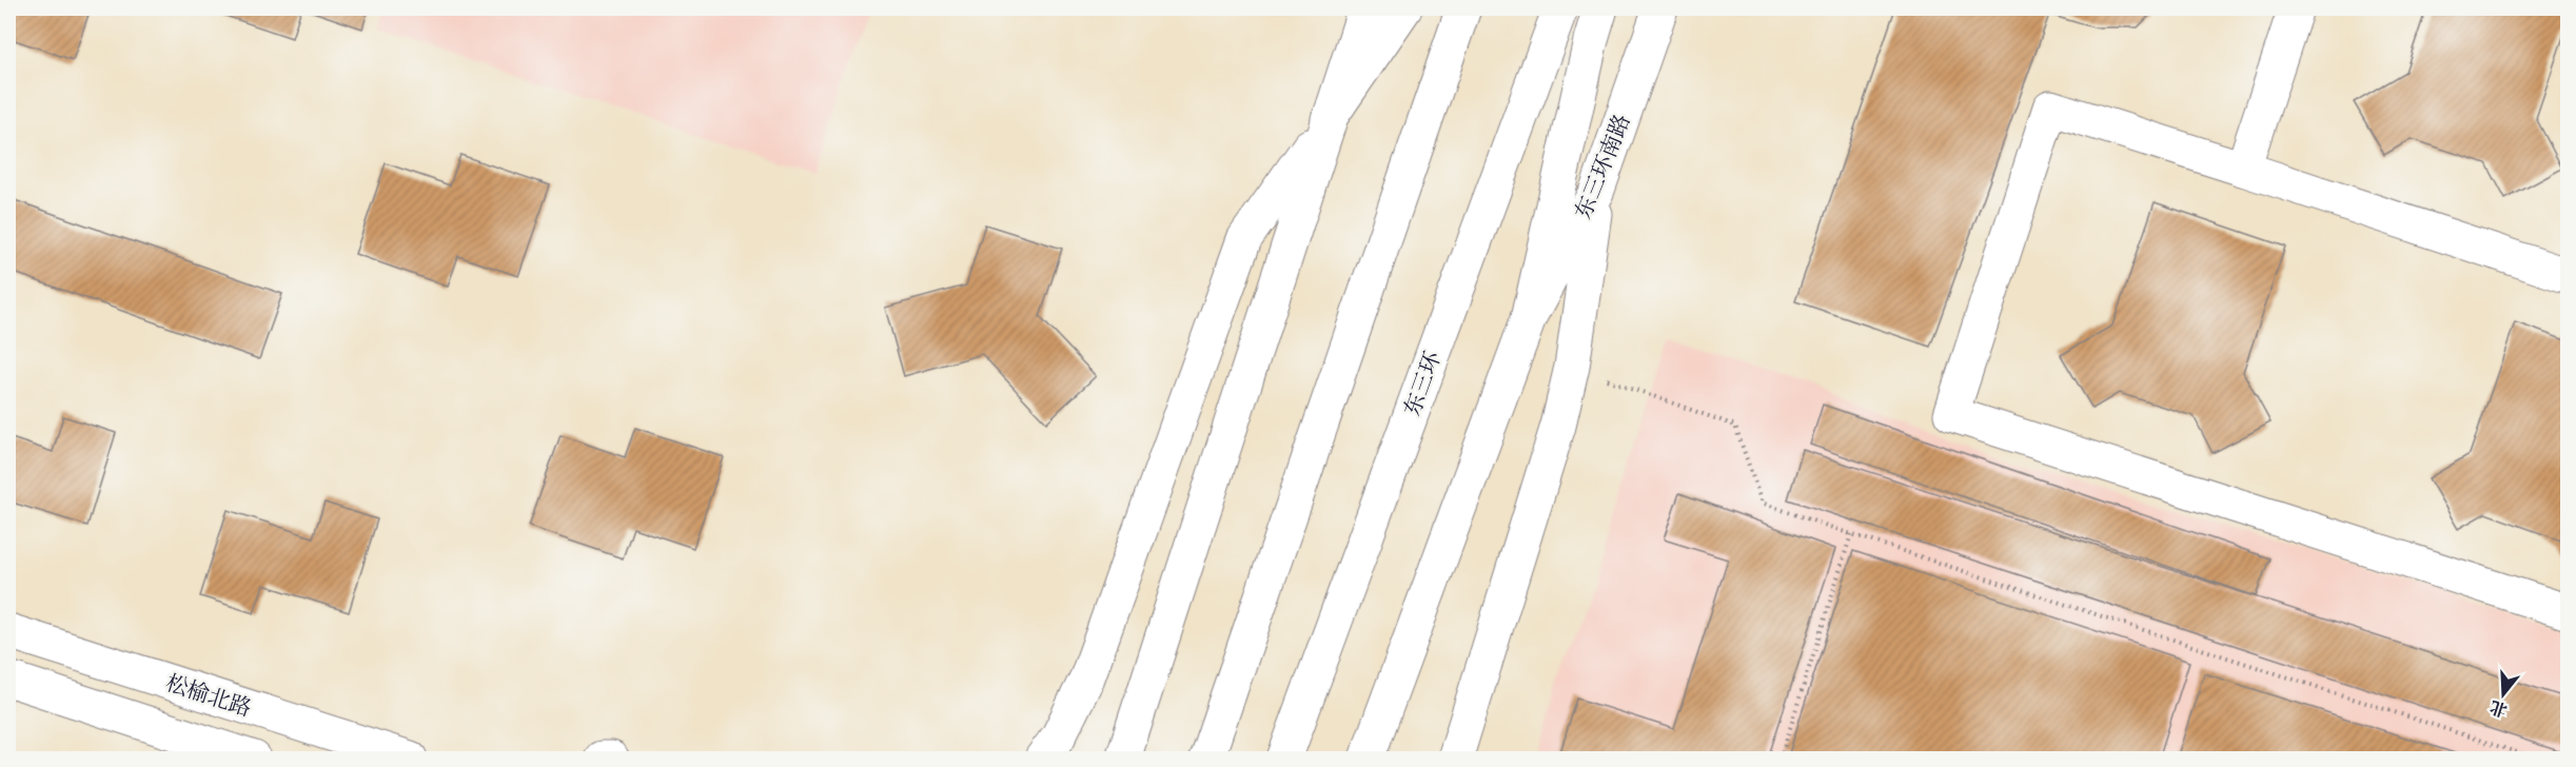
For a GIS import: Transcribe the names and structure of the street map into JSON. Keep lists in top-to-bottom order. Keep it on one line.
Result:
{"streets":{"main road":["东三环南路","东三环","松榆北路"]},"north":"bottom"}
